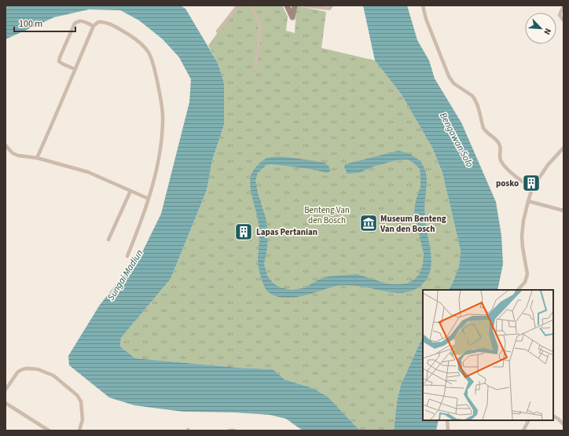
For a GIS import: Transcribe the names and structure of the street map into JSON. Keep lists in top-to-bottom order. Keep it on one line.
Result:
{"water":["Bengawan Solo","Sungai Madiun"],"parks":["Benteng Van den Bosch"],"places":{"building":["posko","Lapas Pertanian"],"museum":["Museum Benteng Van den Bosch"]},"scale_bar":"100 m","north":"bottom right"}
